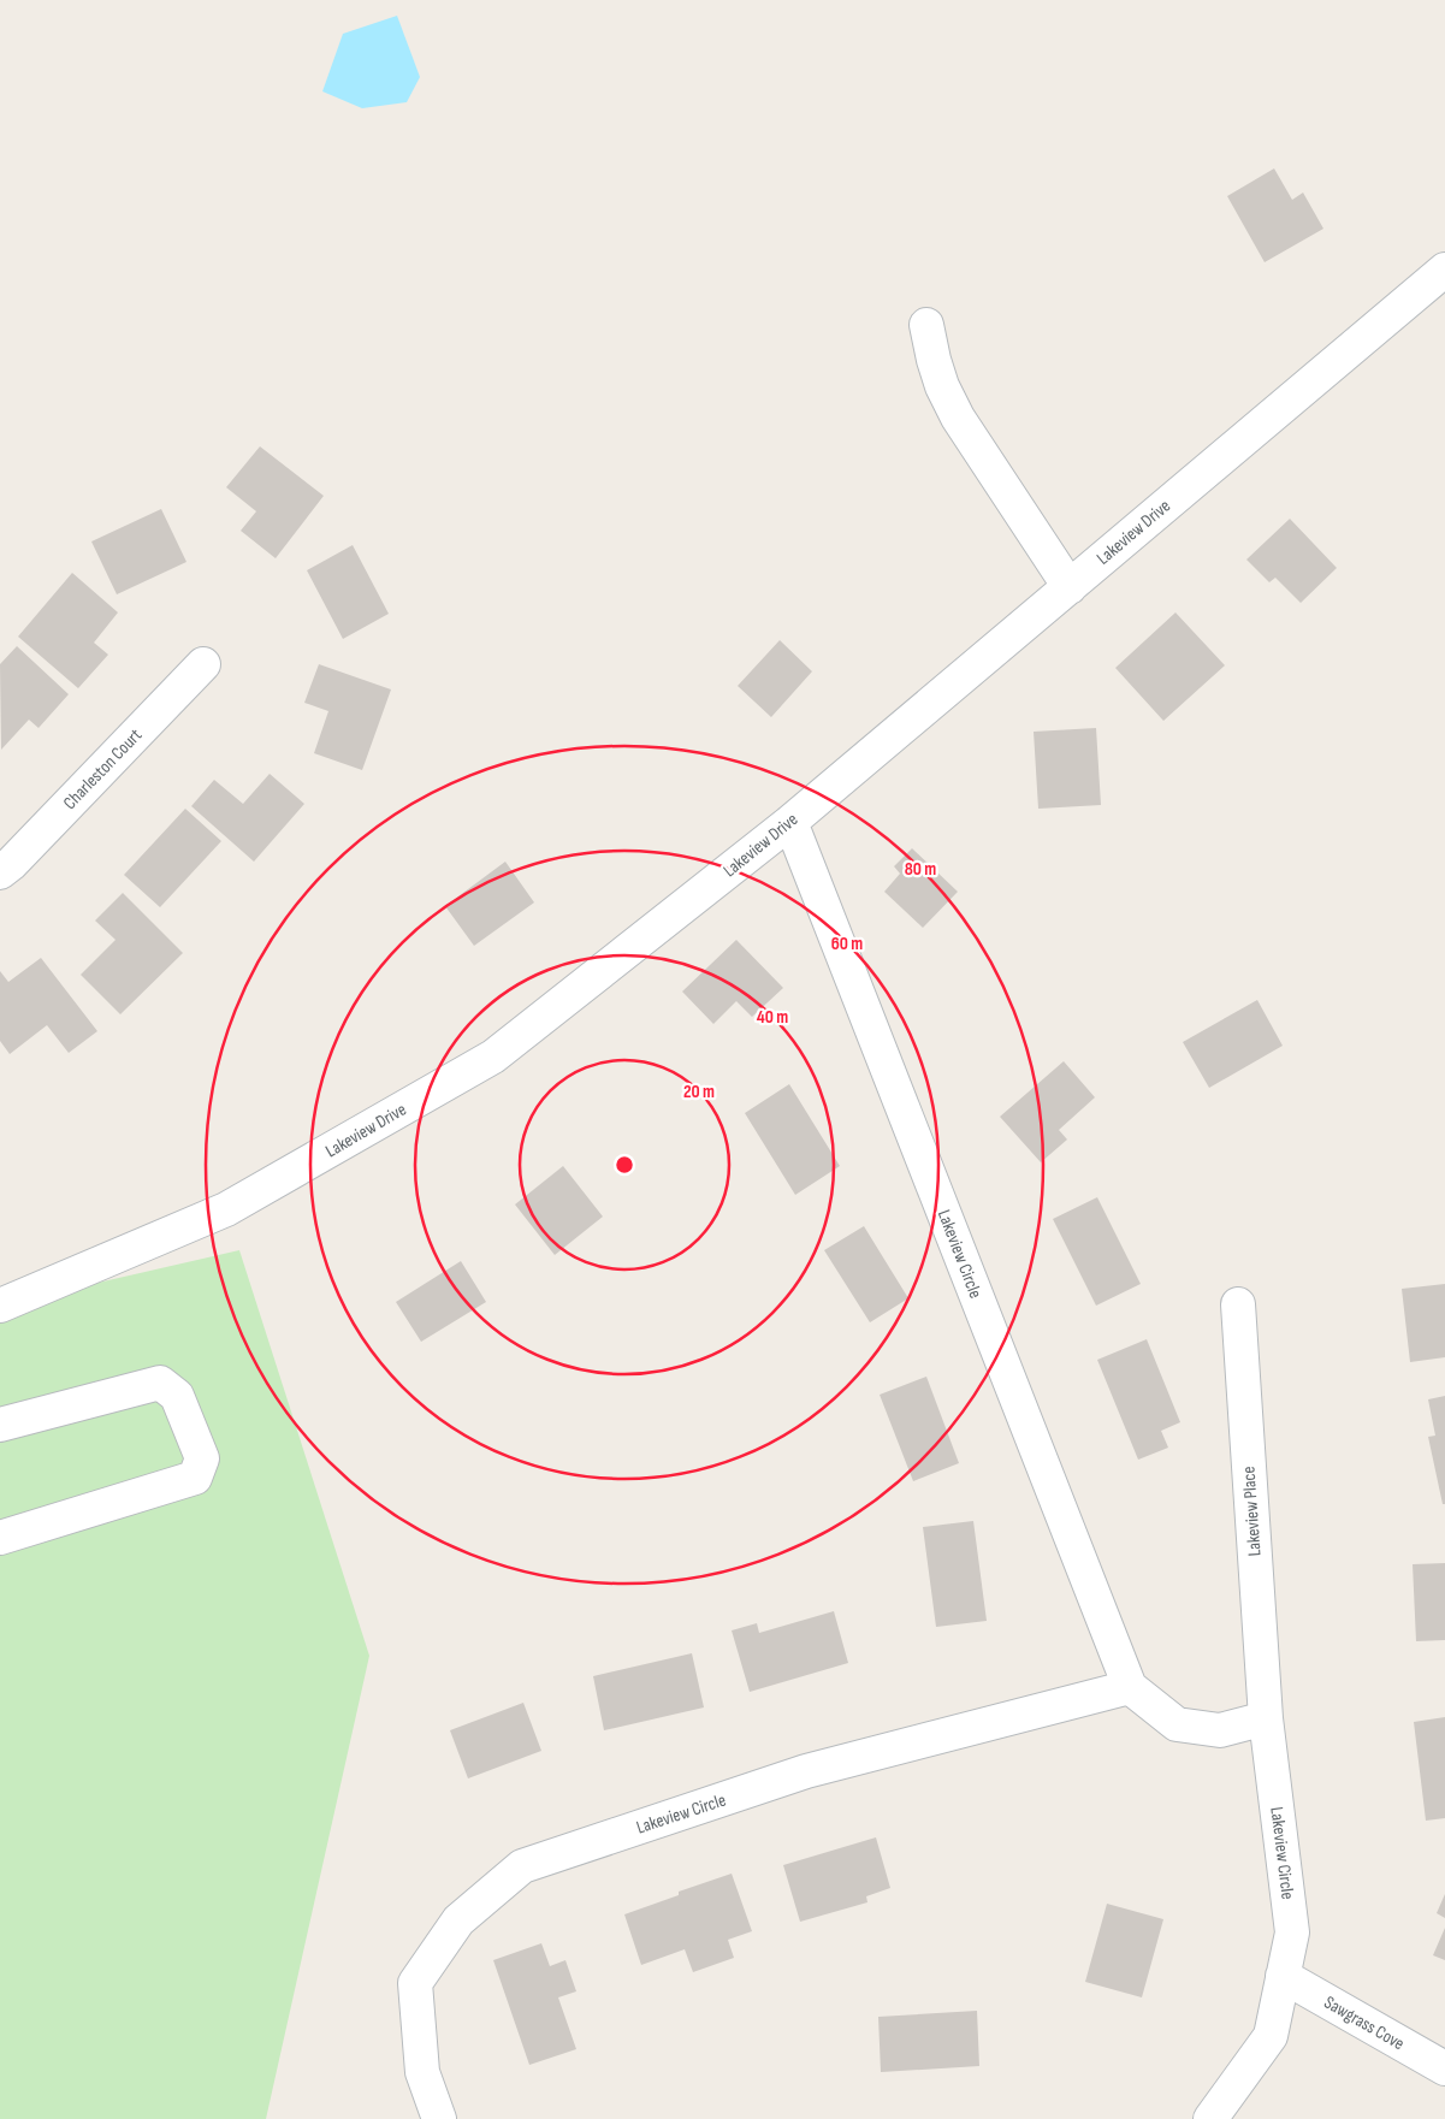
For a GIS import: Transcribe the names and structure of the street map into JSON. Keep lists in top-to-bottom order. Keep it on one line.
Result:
{"streets":{"street":["Lakeview Drive","Charleston Court","Lakeview Circle","Lakeview Place","Sawgrass Cove"]},"crossings":[["Lakeview Drive","Lakeview Circle"],["Lakeview Circle","Lakeview Place"],["Lakeview Circle","Sawgrass Cove"]],"rings":["80 m","60 m","40 m","20 m"]}
